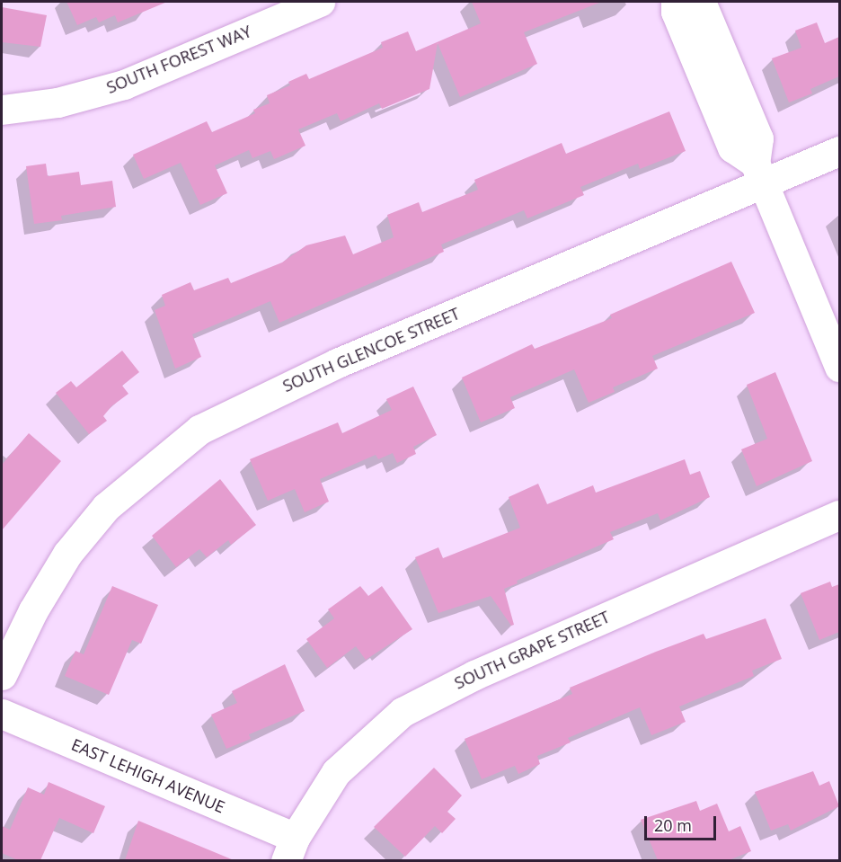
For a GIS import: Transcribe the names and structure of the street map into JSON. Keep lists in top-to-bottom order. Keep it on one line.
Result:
{"streets":{"street":["SOUTH FOREST WAY","SOUTH GLENCOE STREET","SOUTH GRAPE STREET","EAST LEHIGH AVENUE"]},"crossings":[["SOUTH GRAPE STREET","EAST LEHIGH AVENUE"]],"scale_bar":"20 m"}
